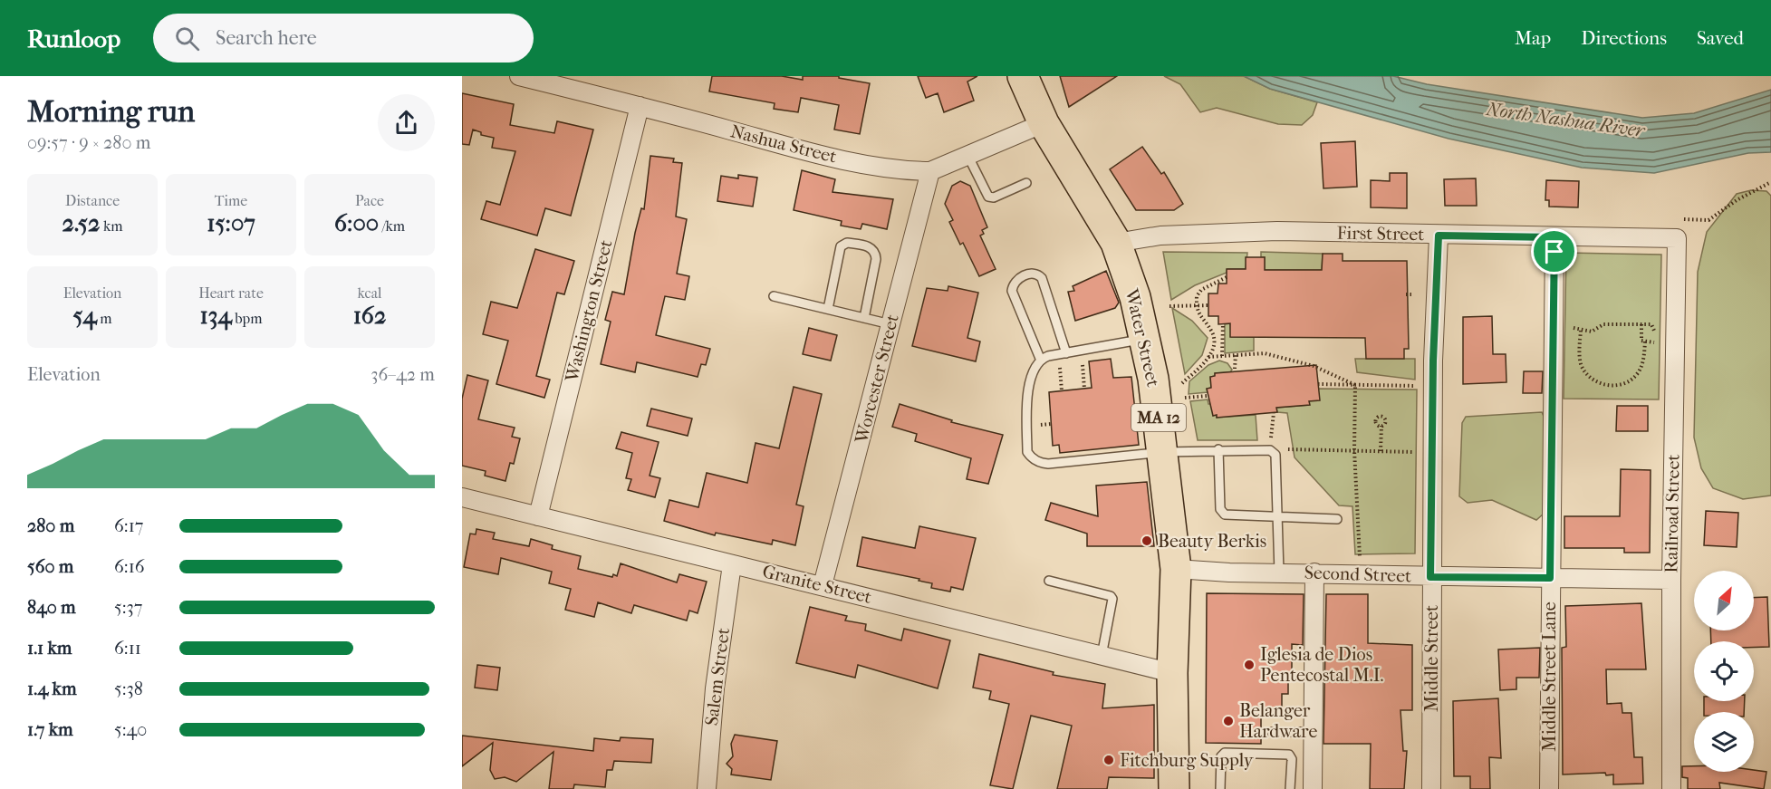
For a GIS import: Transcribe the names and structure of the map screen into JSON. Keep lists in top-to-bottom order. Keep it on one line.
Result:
{"streets":{"highway":["Water Street","MA 12"],"street":["Nashua Street","First Street","Washington Street","Worcester Street","Railroad Street","Second Street","Granite Street","Middle Street","Salem Street","Middle Street Lane"]},"crossings":[["Nashua Street","Washington Street"],["Nashua Street","Water Street"],["Nashua Street","Worcester Street"],["First Street","Water Street"],["First Street","Railroad Street"],["First Street","Middle Street"],["First Street","Middle Street Lane"],["Washington Street","Granite Street"],["Water Street","Second Street"],["Water Street","Granite Street"],["Worcester Street","Granite Street"],["Railroad Street","Second Street"],["Second Street","Middle Street"],["Second Street","Middle Street Lane"],["Granite Street","Salem Street"]],"water":["North Nashua River"],"places":["Beauty Berkis","Iglesia de Dios Pentecostal M.I.","Belanger Hardware","Fitchburg Supply"],"north":"top right","page":{"header":"Runloop","search":"Search here","nav":["Map","Directions","Saved"],"heading":["Morning run","09:57 · 9 × 280 m"],"stats":[["Distance","2.52 km"],["Time","15:07"],["Pace","6:00 /km"],["Elevation","54 m"],["Heart rate","134 bpm"],["kcal","162"]],"chart":["Elevation","36–42 m"],"list":[{"name":"280 m","note":"6:17"},{"name":"560 m","note":"6:16"},{"name":"840 m","note":"5:37"},{"name":"1.1 km","note":"6:11"},{"name":"1.4 km","note":"5:38"},{"name":"1.7 km","note":"5:40"}]}}
